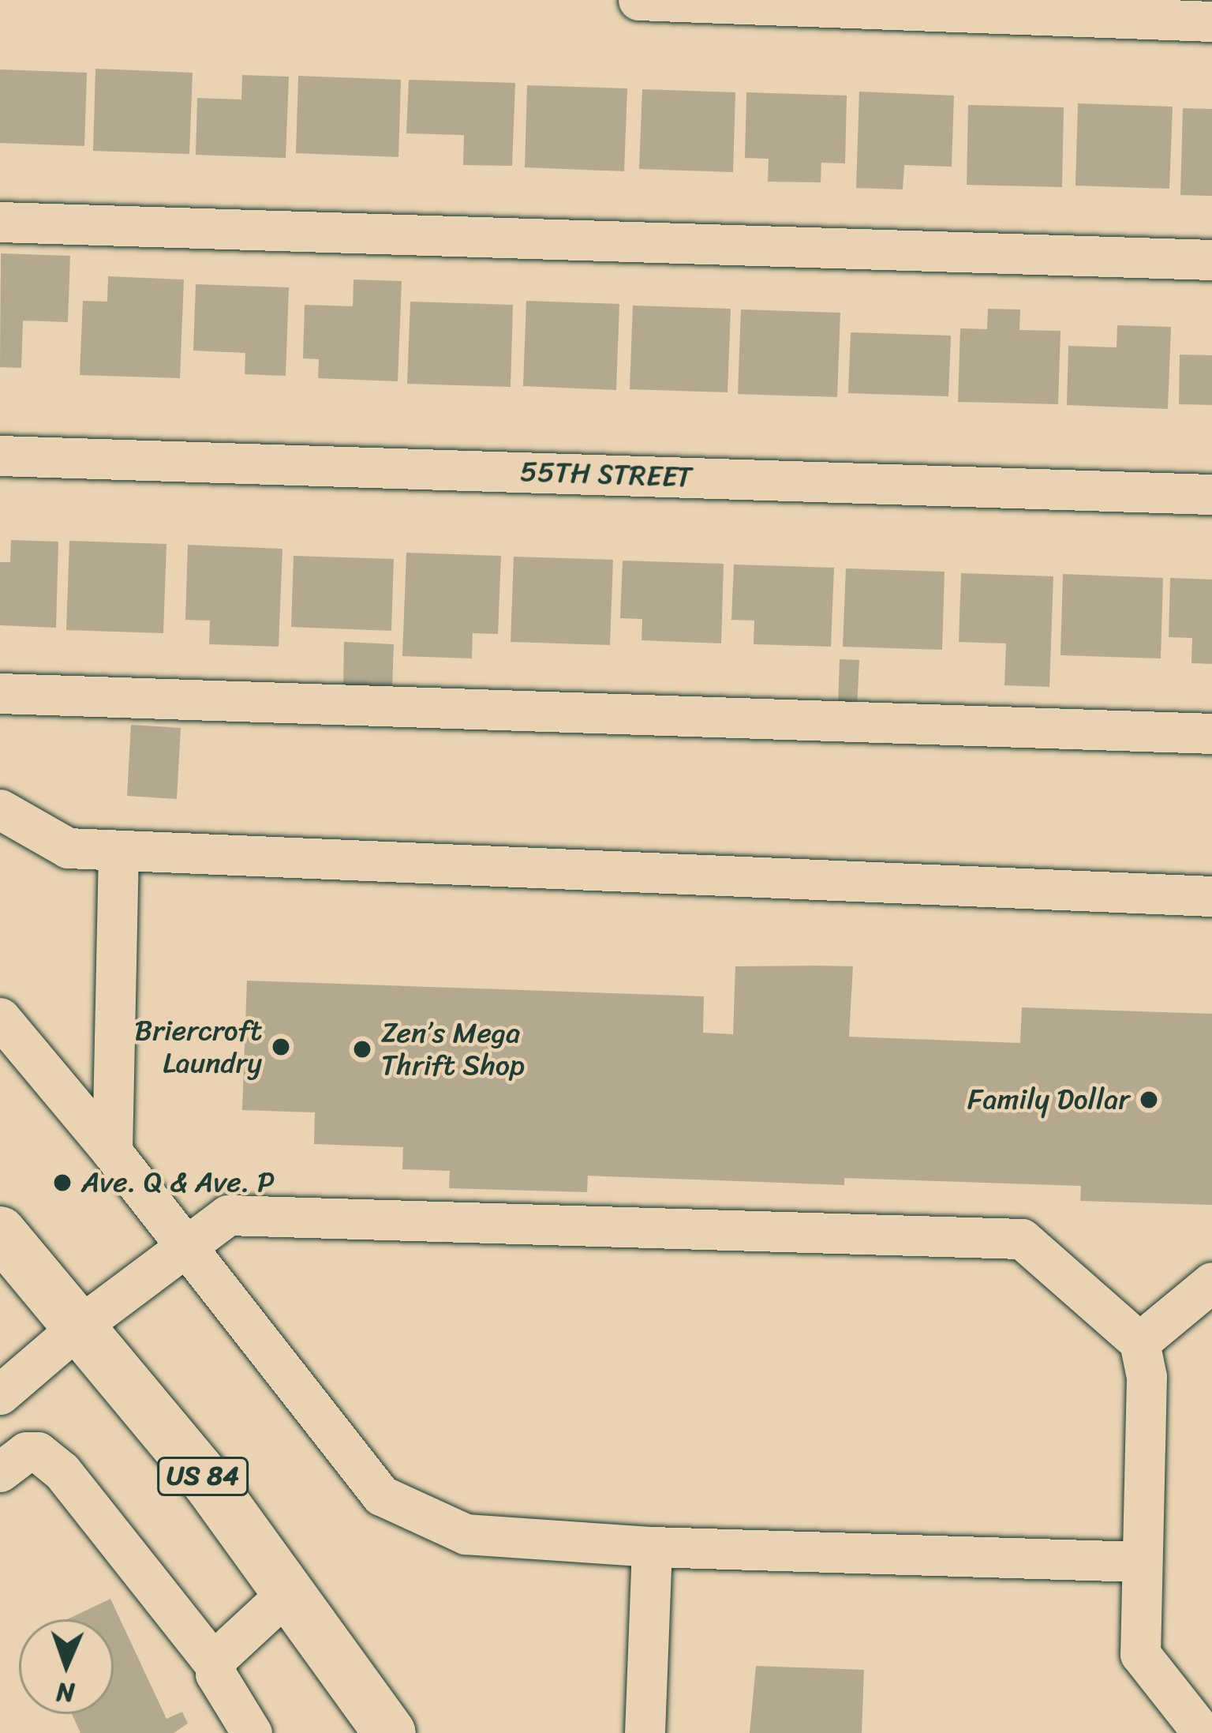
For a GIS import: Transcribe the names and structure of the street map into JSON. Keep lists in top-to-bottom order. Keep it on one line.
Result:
{"streets":{"highway":["US 84"],"street":["55TH STREET"]},"places":["Briercroft Laundry","Zen’s Mega Thrift Shop","Family Dollar","Ave. Q & Ave. P"],"north":"bottom"}
